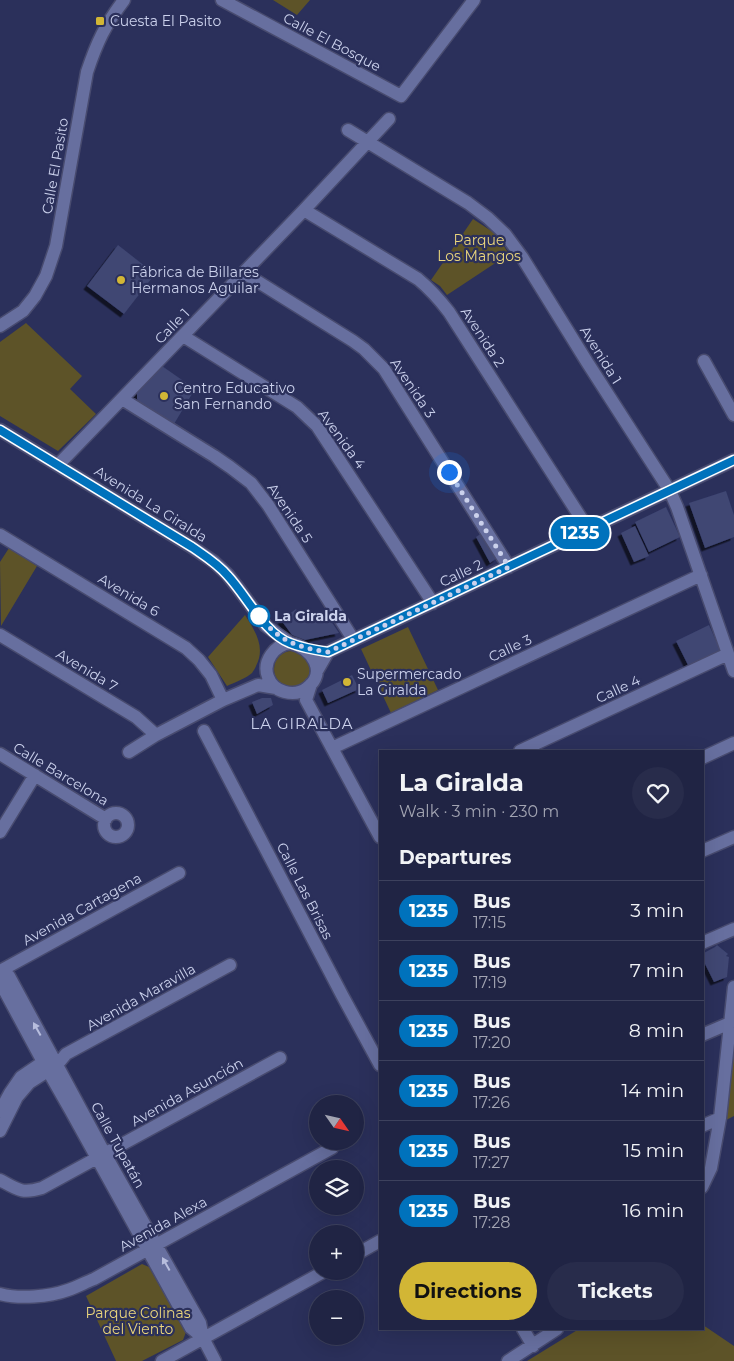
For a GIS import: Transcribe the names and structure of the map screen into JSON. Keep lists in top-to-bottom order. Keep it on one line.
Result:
{"streets":{"street":["Calle El Bosque","Calle El Pasito","Calle 1","Avenida 2","Avenida 1","Avenida 3","Avenida 4","Avenida La Giralda","Avenida 5","Calle 2","Avenida 6","Calle 3","Avenida 7","Calle 4","Calle Barcelona","Calle Las Brisas","Avenida Cartagena","Avenida Maravilla","Avenida Asunción","Calle Tupatán","Avenida Alexa"]},"crossings":[["Calle 1","Avenida 2"],["Calle 1","Avenida 1"],["Calle 1","Avenida 3"],["Calle 1","Avenida 4"],["Calle 1","Avenida La Giralda"],["Calle 1","Avenida 5"],["Avenida 2","Calle 2"],["Avenida 1","Calle 2"],["Avenida 1","Calle 3"],["Avenida 1","Calle 4"],["Avenida 3","Calle 2"],["Avenida 4","Calle 2"],["Avenida La Giralda","Calle 2"],["Avenida 5","Calle 2"],["Avenida Cartagena","Calle Tupatán"],["Avenida Maravilla","Calle Tupatán"],["Avenida Asunción","Calle Tupatán"],["Calle Tupatán","Avenida Alexa"]],"districts":["LA GIRALDA"],"parks":["Parque Los Mangos","Parque Colinas del Viento"],"places":{"transit":["Cuesta El Pasito"],"other":["Fábrica de Billares Hermanos Aguilar","Centro Educativo San Fernando","La Giralda","Supermercado La Giralda"]},"lines":["bus line 1235"],"north":"bottom right","page":{"on_map":"1235","heading":[["La Giralda","Walk · 3 min · 230 m"],"Departures"],"list":[{"mark":"1235","name":"Bus","note":"17:15","value":"3 min"},{"mark":"1235","name":"Bus","note":"17:19","value":"7 min"},{"mark":"1235","name":"Bus","note":"17:20","value":"8 min"},{"mark":"1235","name":"Bus","note":"17:26","value":"14 min"},{"mark":"1235","name":"Bus","note":"17:27","value":"15 min"},{"mark":"1235","name":"Bus","note":"17:28","value":"16 min"}],"map_buttons":["+","−"],"buttons":["Directions","Tickets"]}}
